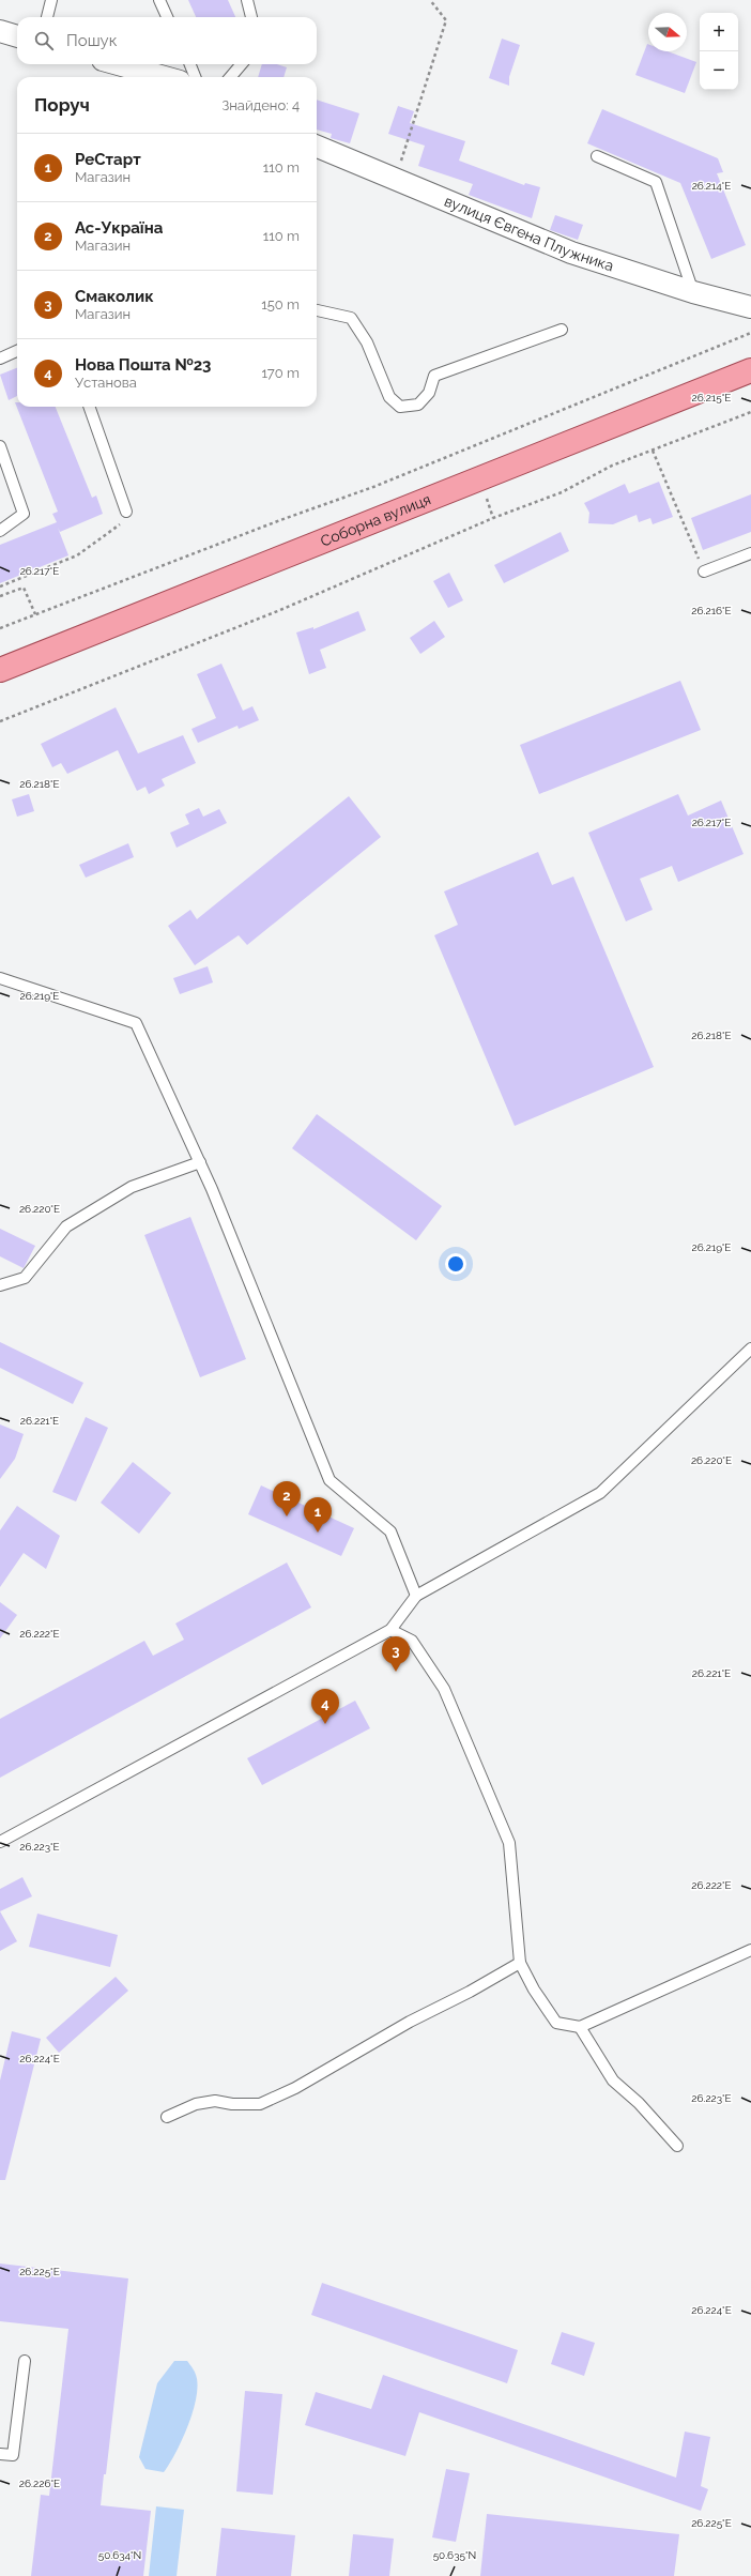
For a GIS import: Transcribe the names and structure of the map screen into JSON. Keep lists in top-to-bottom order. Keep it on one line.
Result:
{"streets":{"main road":["Соборна вулиця"],"street":["вулиця Євгена Плужника"]},"north":"right","page":{"map_buttons":["+","−"],"search":"Пошук","heading":["Поруч","Знайдено: 4"],"list":[{"mark":"1","name":"РеСтарт","note":"Магазин","value":"110 m"},{"mark":"2","name":"Ас-Україна","note":"Магазин","value":"110 m"},{"mark":"3","name":"Смаколик","note":"Магазин","value":"150 m"},{"mark":"4","name":"Нова Пошта №23","note":"Установа","value":"170 m"}],"pins":["2","1","3","4"]},"coordinates":["26.214°E","26.215°E","26.217°E","26.216°E","26.218°E","26.219°E","26.220°E","26.221°E","26.222°E","26.223°E","26.224°E","26.225°E","26.226°E","50.634°N","50.635°N"]}
